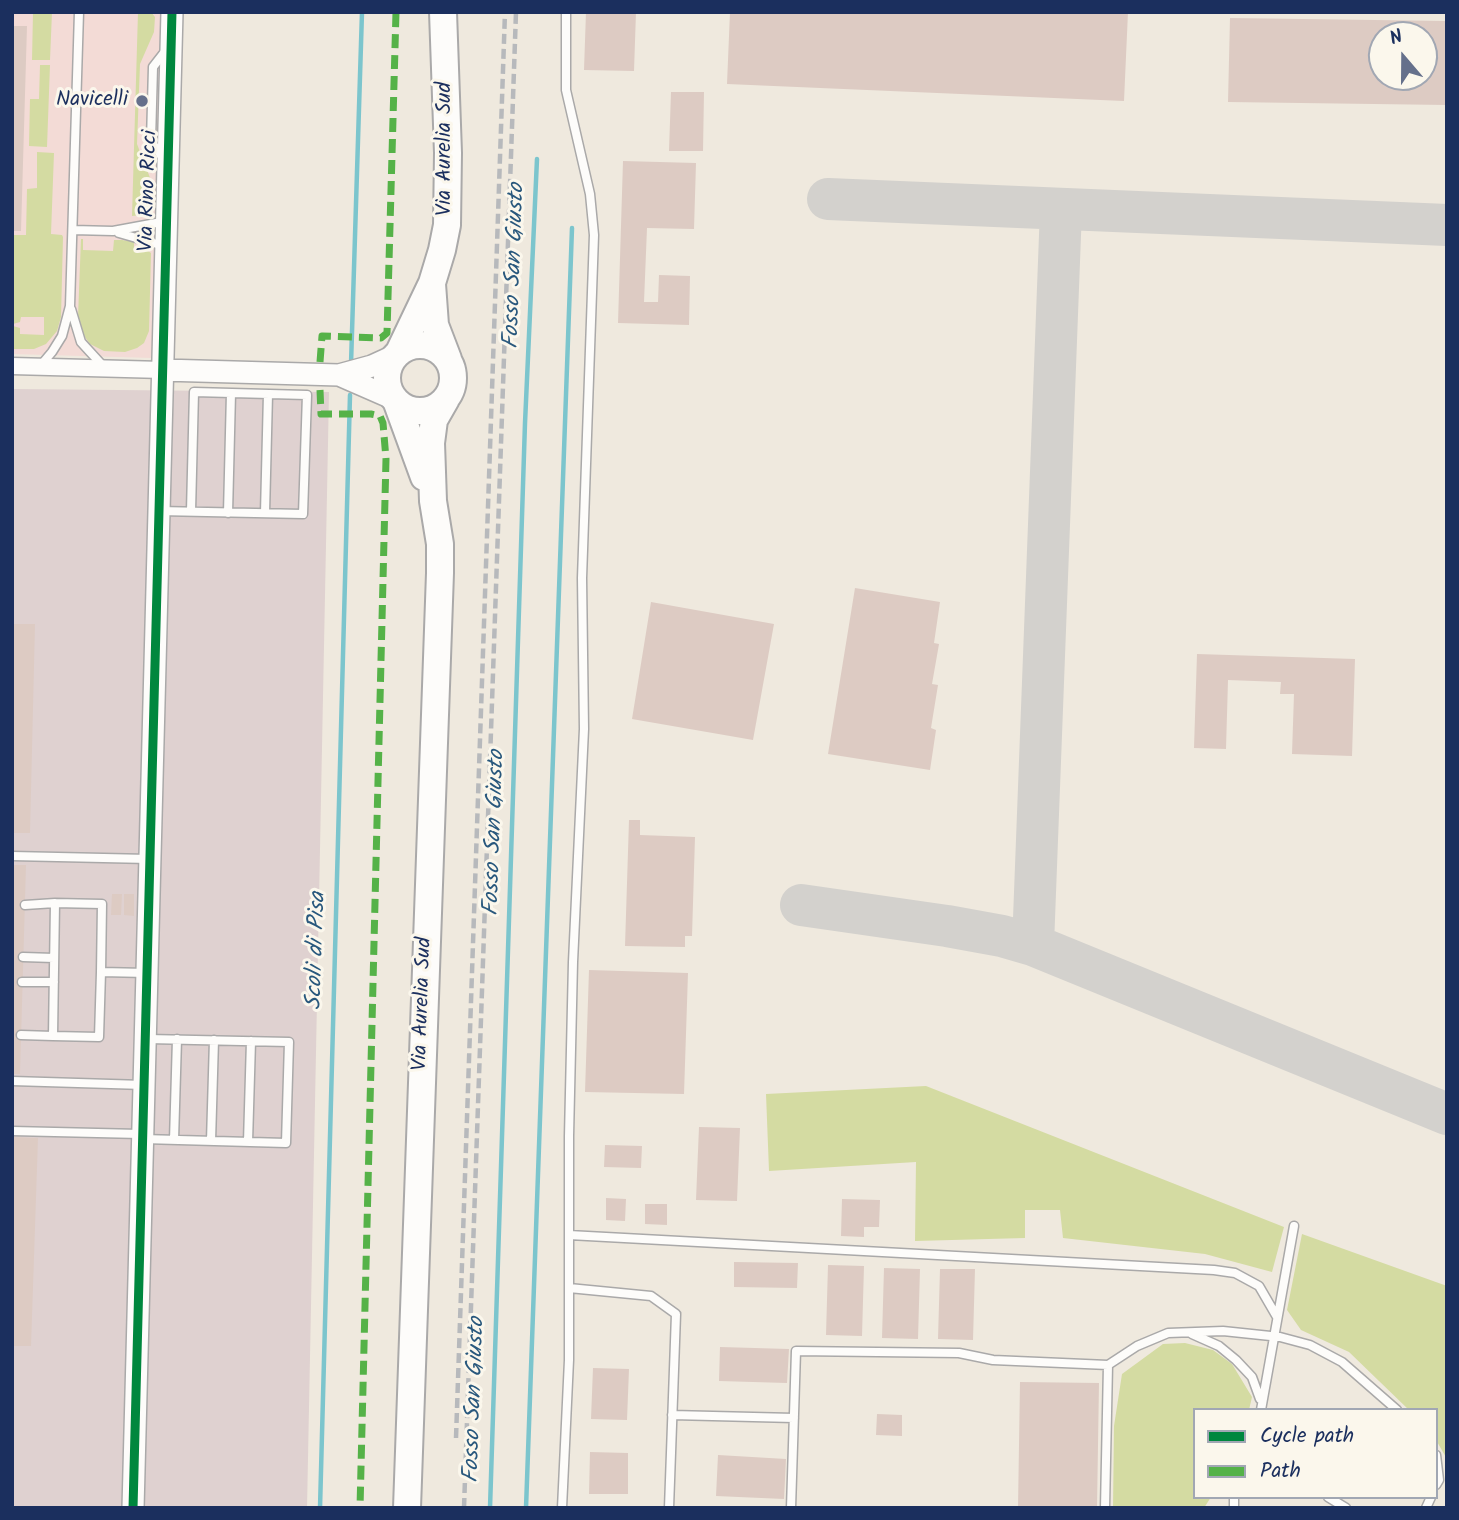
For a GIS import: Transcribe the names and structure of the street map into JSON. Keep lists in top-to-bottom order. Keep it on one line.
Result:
{"streets":{"main road":["Via Aurelia Sud"],"street":["Via Rino Ricci"]},"water":["Fosso San Giusto","Scoli di Pisa"],"places":["Navicelli"],"legend":["Cycle path","Path"],"north":"top"}
